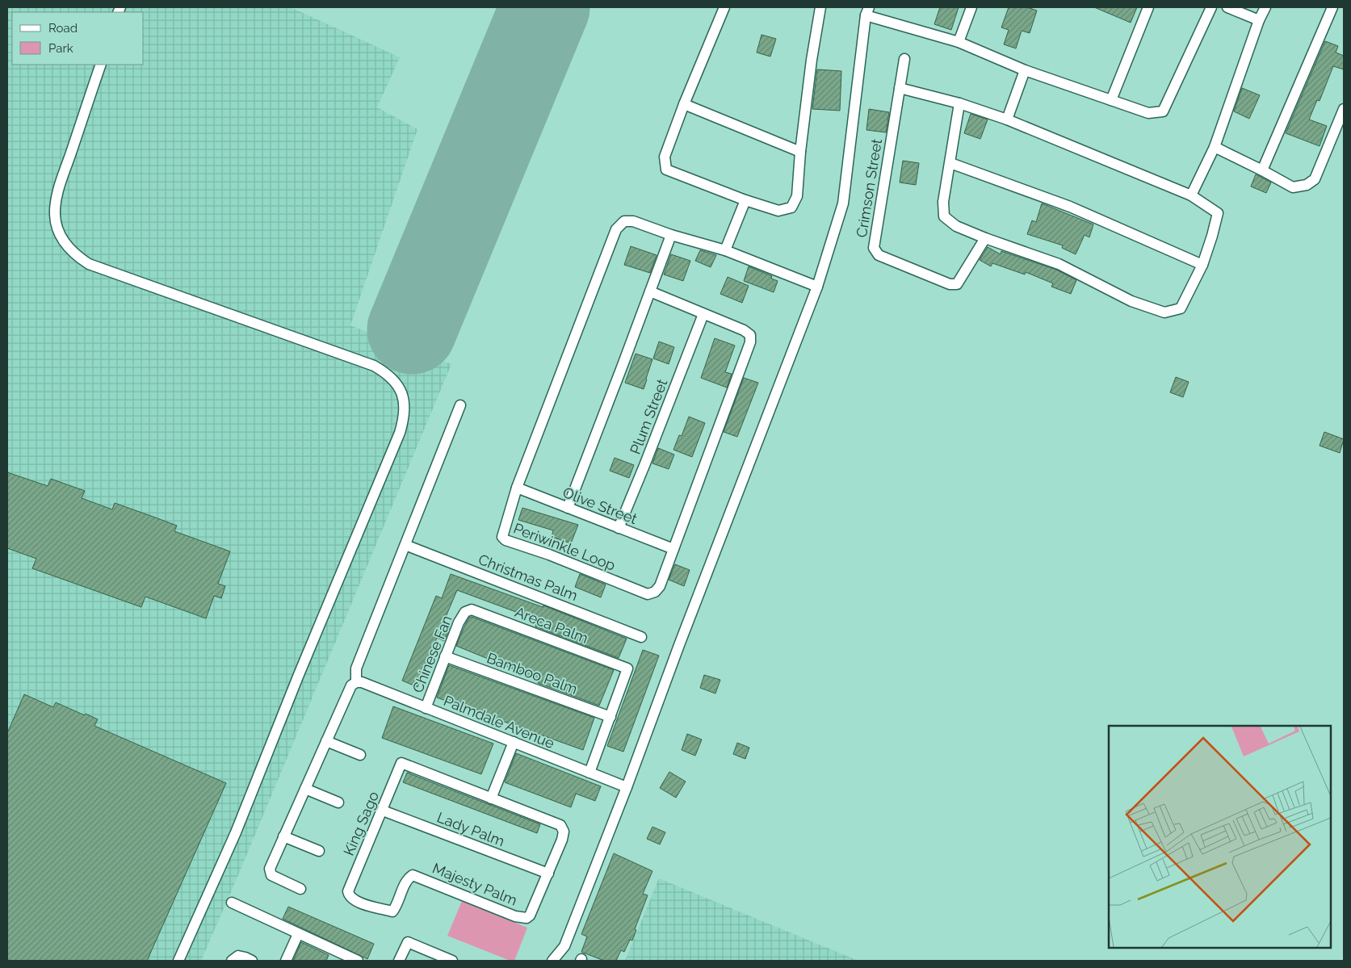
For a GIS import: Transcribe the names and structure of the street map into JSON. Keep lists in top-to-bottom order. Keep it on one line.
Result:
{"streets":{"street":["Crimson Street","Plum Street","Olive Street","Periwinkle Loop","Christmas Palm","Areca Palm","Chinese Fan","Bamboo Palm","Palmdale Avenue","King Sago","Lady Palm","Majesty Palm"]},"crossings":[["Plum Street","Olive Street"],["Plum Street","Periwinkle Loop"],["Olive Street","Periwinkle Loop"],["Areca Palm","Chinese Fan"],["Areca Palm","Bamboo Palm"],["Chinese Fan","Bamboo Palm"],["Chinese Fan","Palmdale Avenue"],["King Sago","Lady Palm"],["King Sago","Majesty Palm"],["Lady Palm","Majesty Palm"]],"legend":["Road","Park"]}
